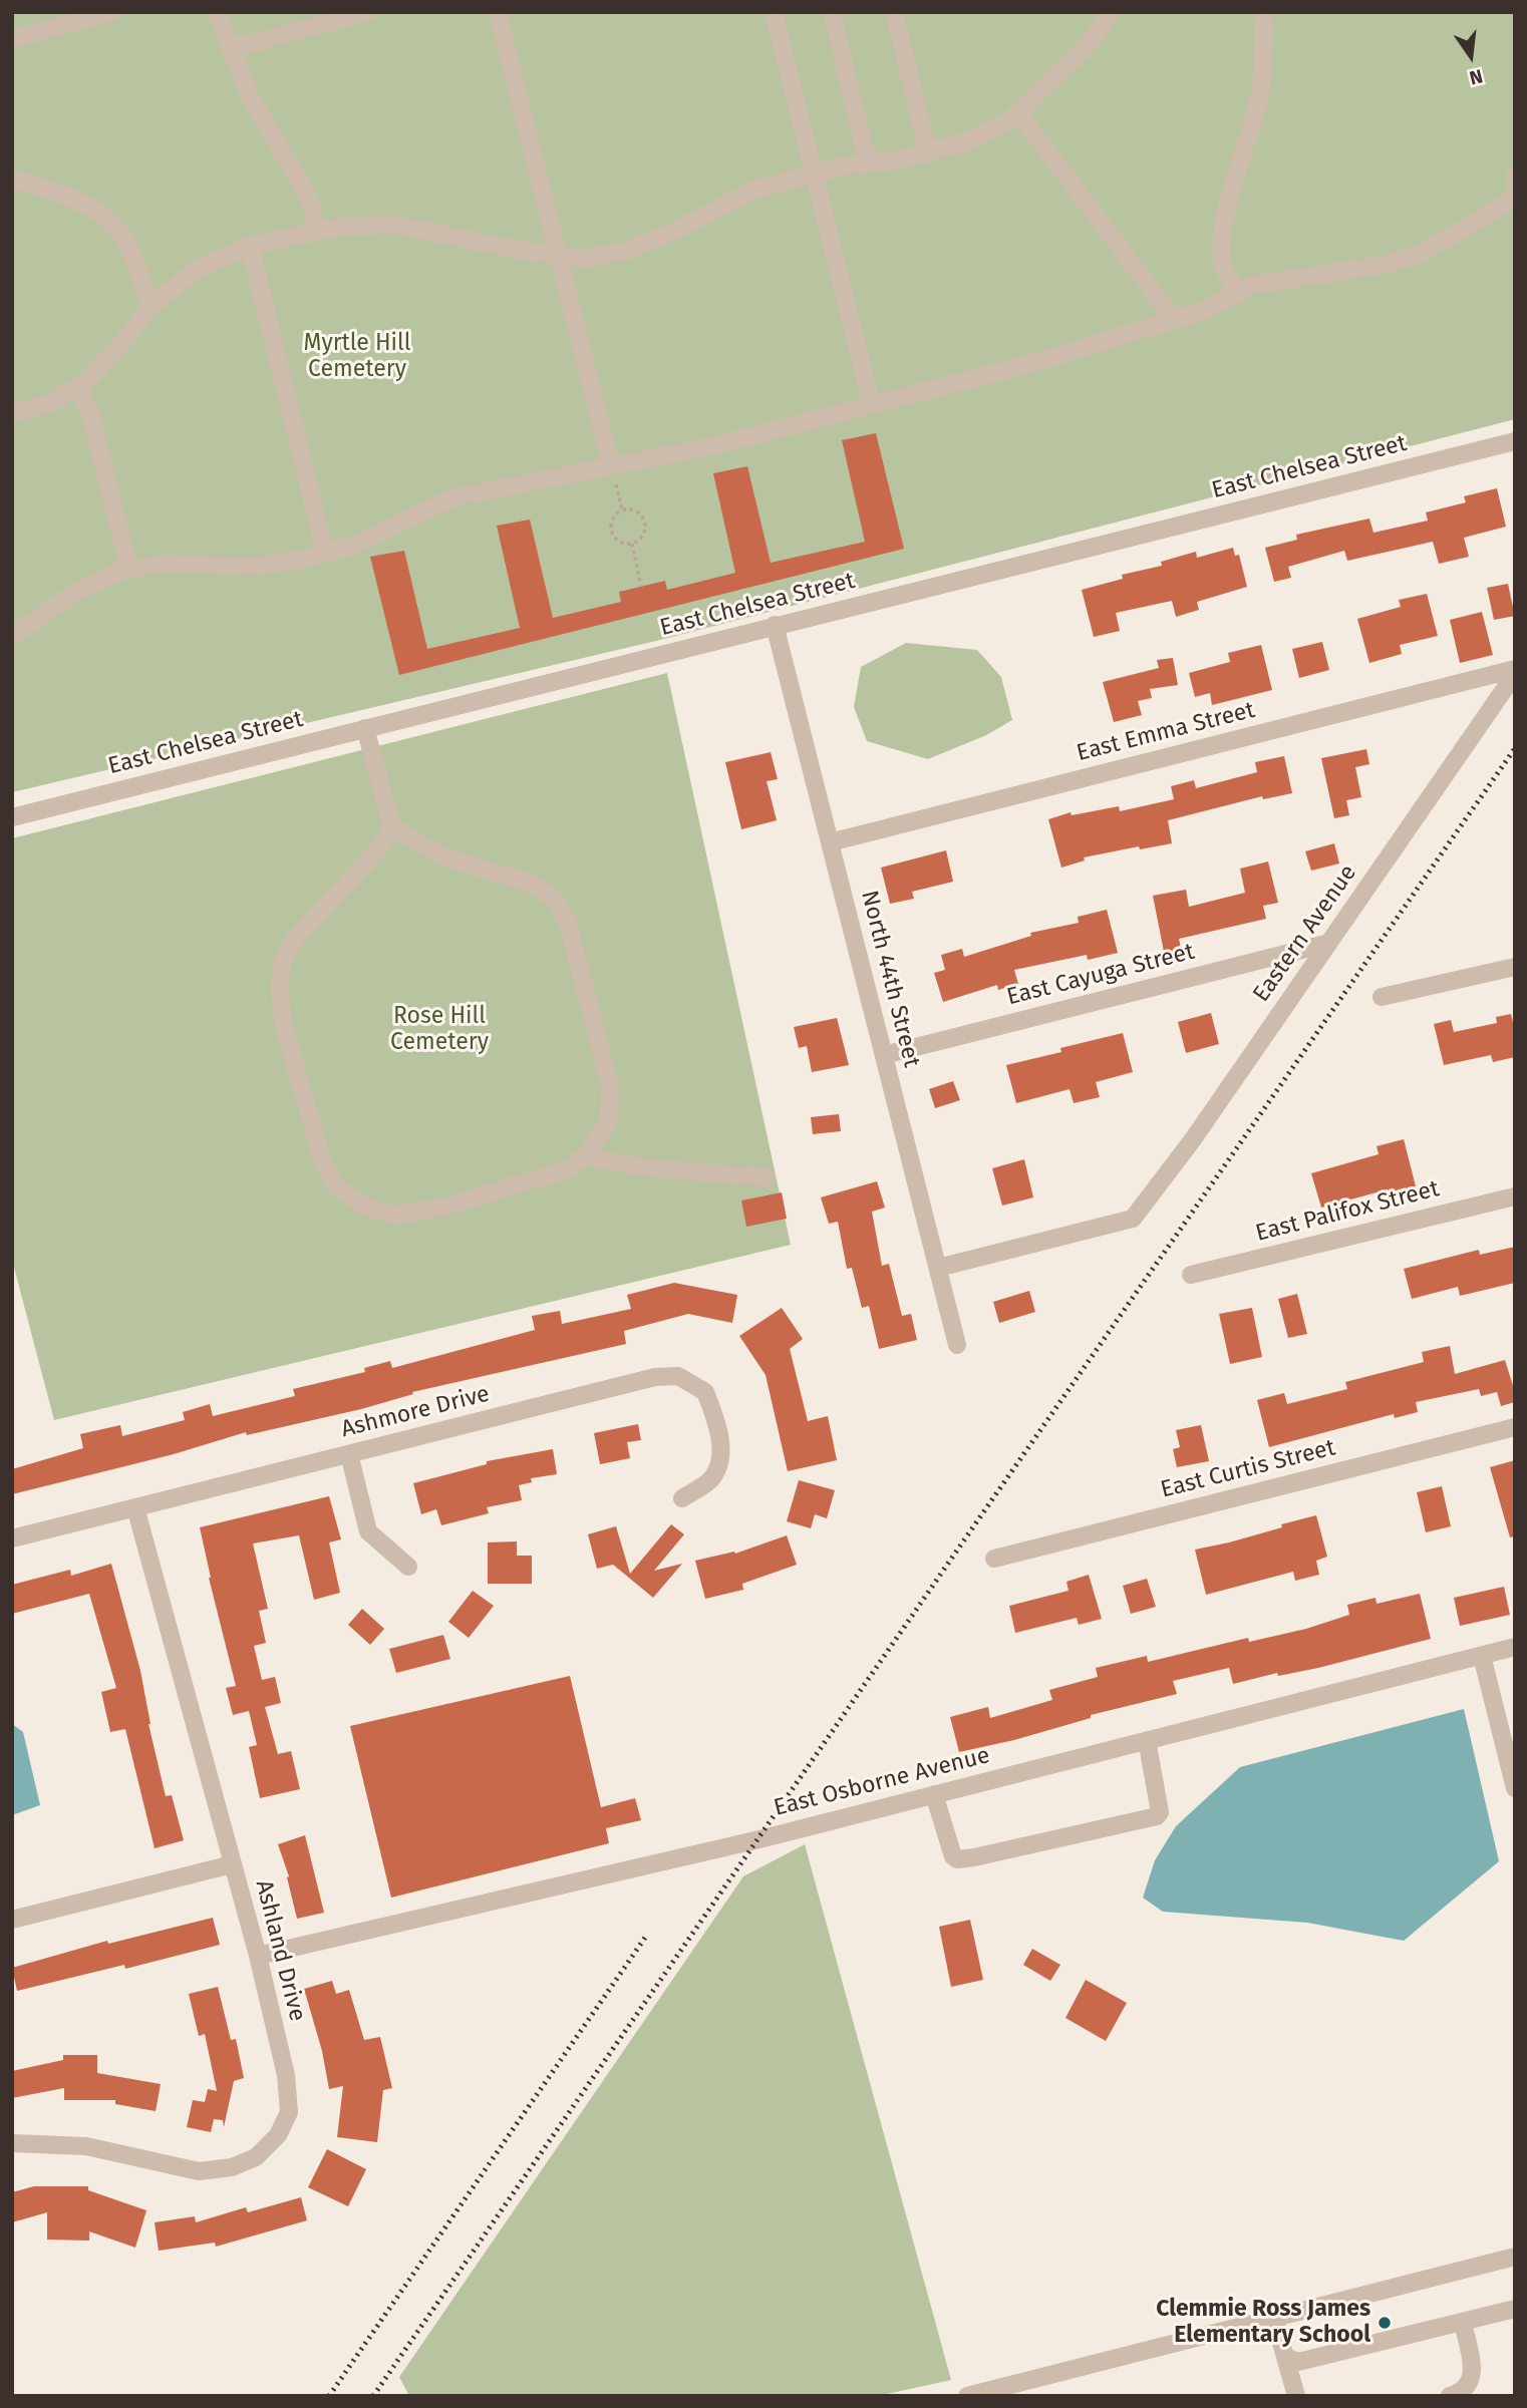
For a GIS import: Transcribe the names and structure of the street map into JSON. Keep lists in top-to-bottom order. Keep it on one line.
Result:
{"streets":{"street":["East Chelsea Street","East Emma Street","Eastern Avenue","East Cayuga Street","North 44th Street","East Palifox Street","Ashmore Drive","East Curtis Street","East Osborne Avenue","Ashland Drive"]},"crossings":[["East Chelsea Street","North 44th Street"],["East Emma Street","Eastern Avenue"],["East Emma Street","North 44th Street"],["Eastern Avenue","East Cayuga Street"],["Eastern Avenue","North 44th Street"],["East Cayuga Street","North 44th Street"],["Ashmore Drive","Ashland Drive"],["East Osborne Avenue","Ashland Drive"]],"parks":["Myrtle Hill Cemetery","Rose Hill Cemetery"],"places":["Clemmie Ross James Elementary School"],"north":"bottom"}
